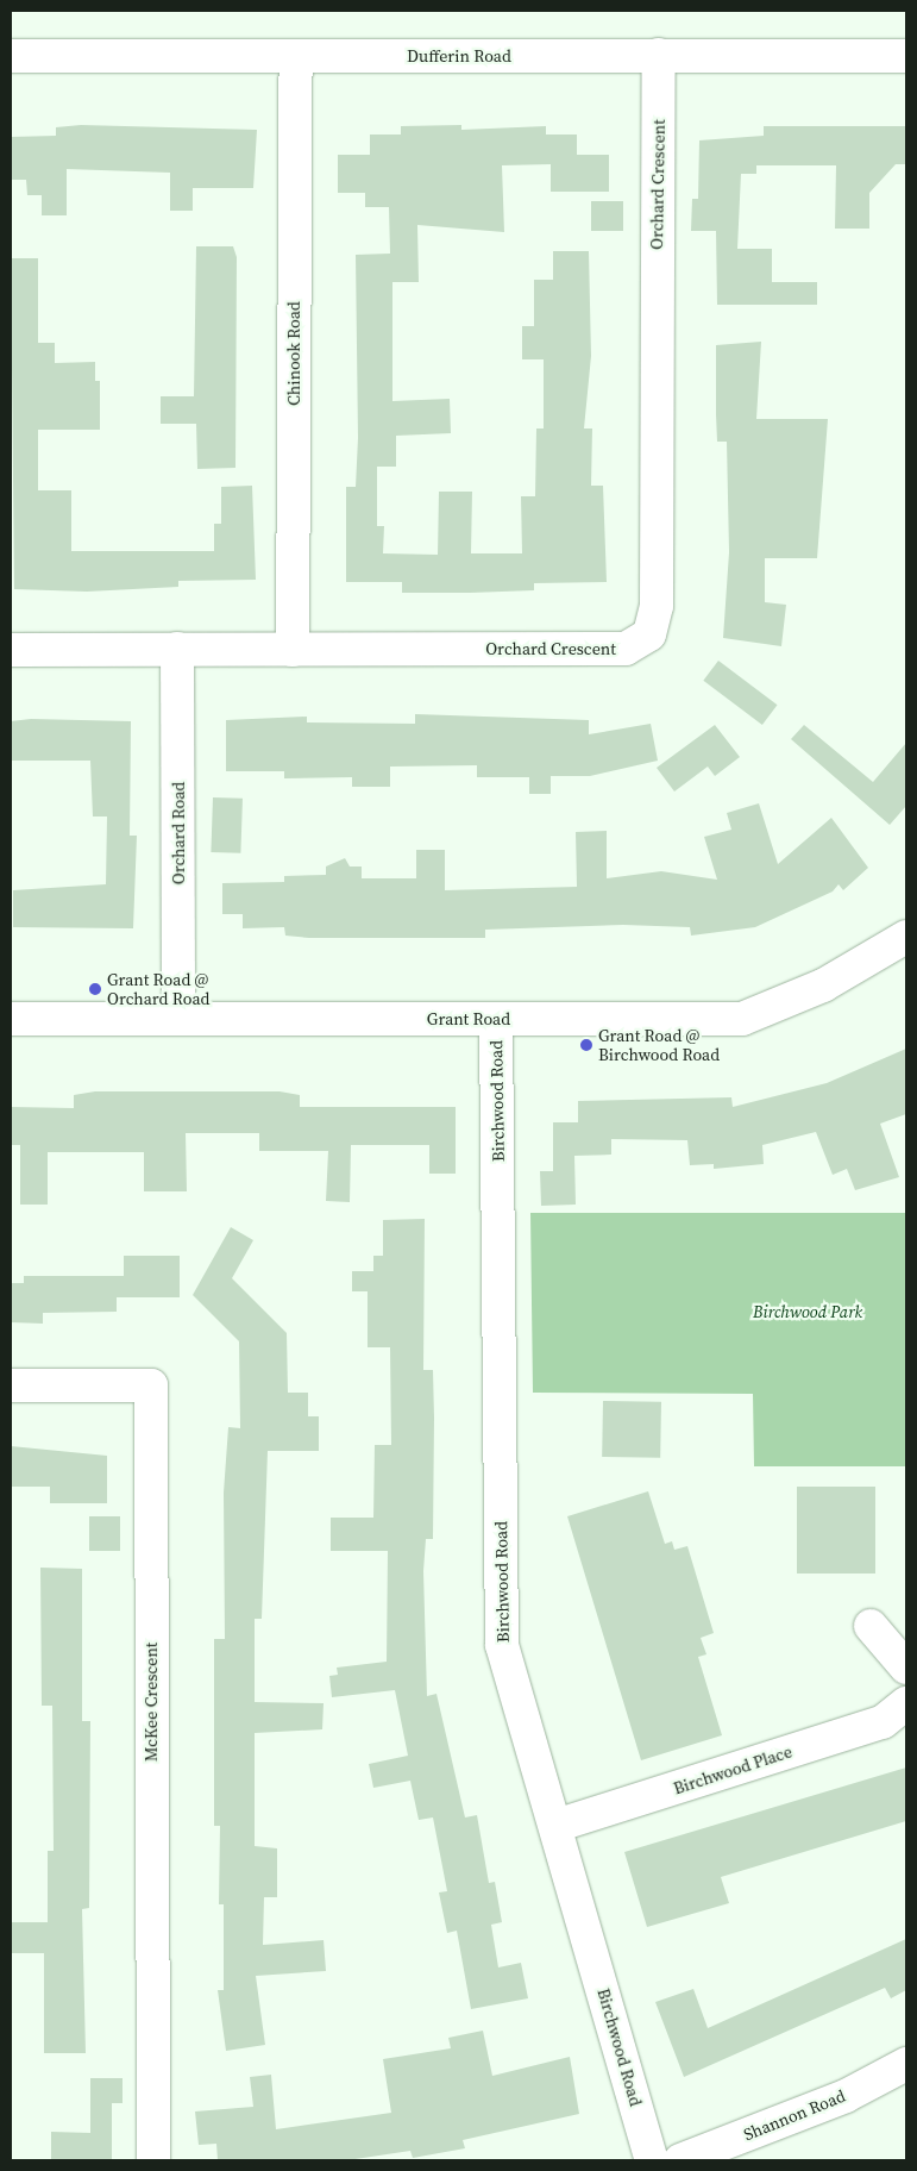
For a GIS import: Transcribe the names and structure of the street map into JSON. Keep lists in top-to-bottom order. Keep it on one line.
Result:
{"streets":{"street":["Dufferin Road","Orchard Crescent","Chinook Road","Orchard Road","Grant Road","Birchwood Road","McKee Crescent","Birchwood Place","Shannon Road"]},"crossings":[["Dufferin Road","Orchard Crescent"],["Dufferin Road","Chinook Road"],["Orchard Crescent","Chinook Road"],["Orchard Crescent","Orchard Road"],["Orchard Road","Grant Road"],["Grant Road","Birchwood Road"],["Birchwood Road","Birchwood Place"]],"parks":["Birchwood Park"],"places":["Grant Road @ Orchard Road","Grant Road @ Birchwood Road"]}
